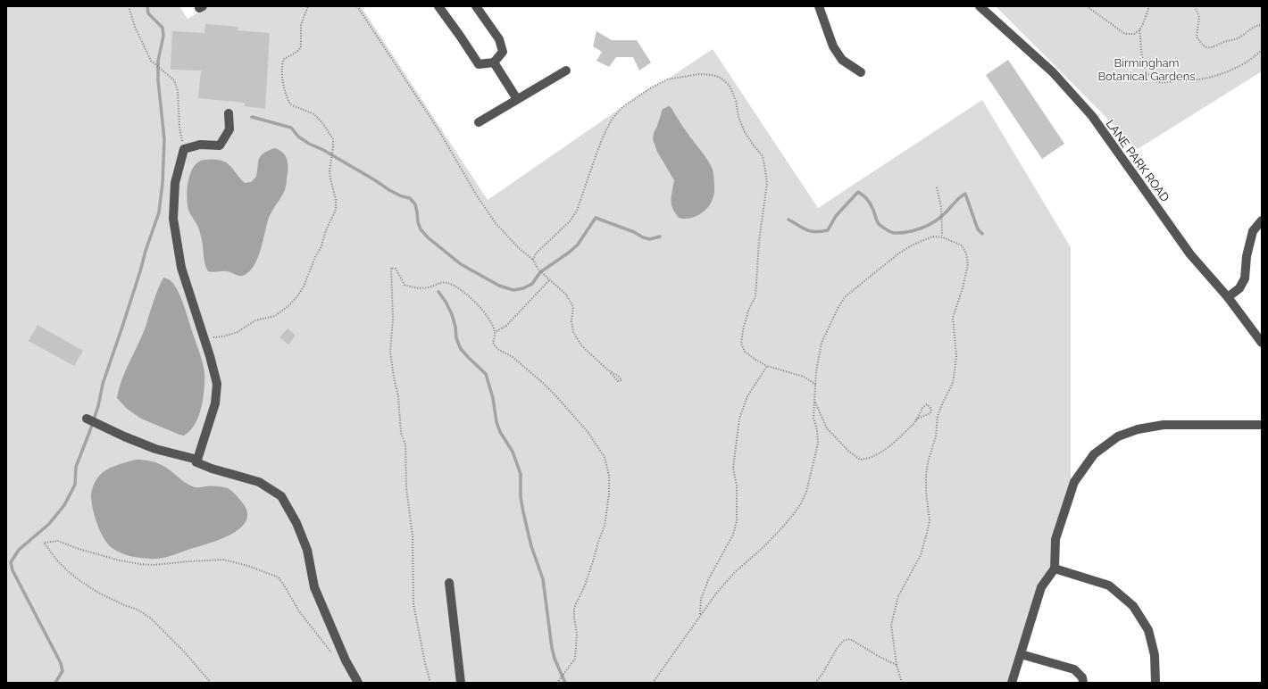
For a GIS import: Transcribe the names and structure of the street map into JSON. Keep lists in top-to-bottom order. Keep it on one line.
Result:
{"streets":{"street":["LANE PARK ROAD"]},"parks":["Birmingham Botanical Gardens"]}
